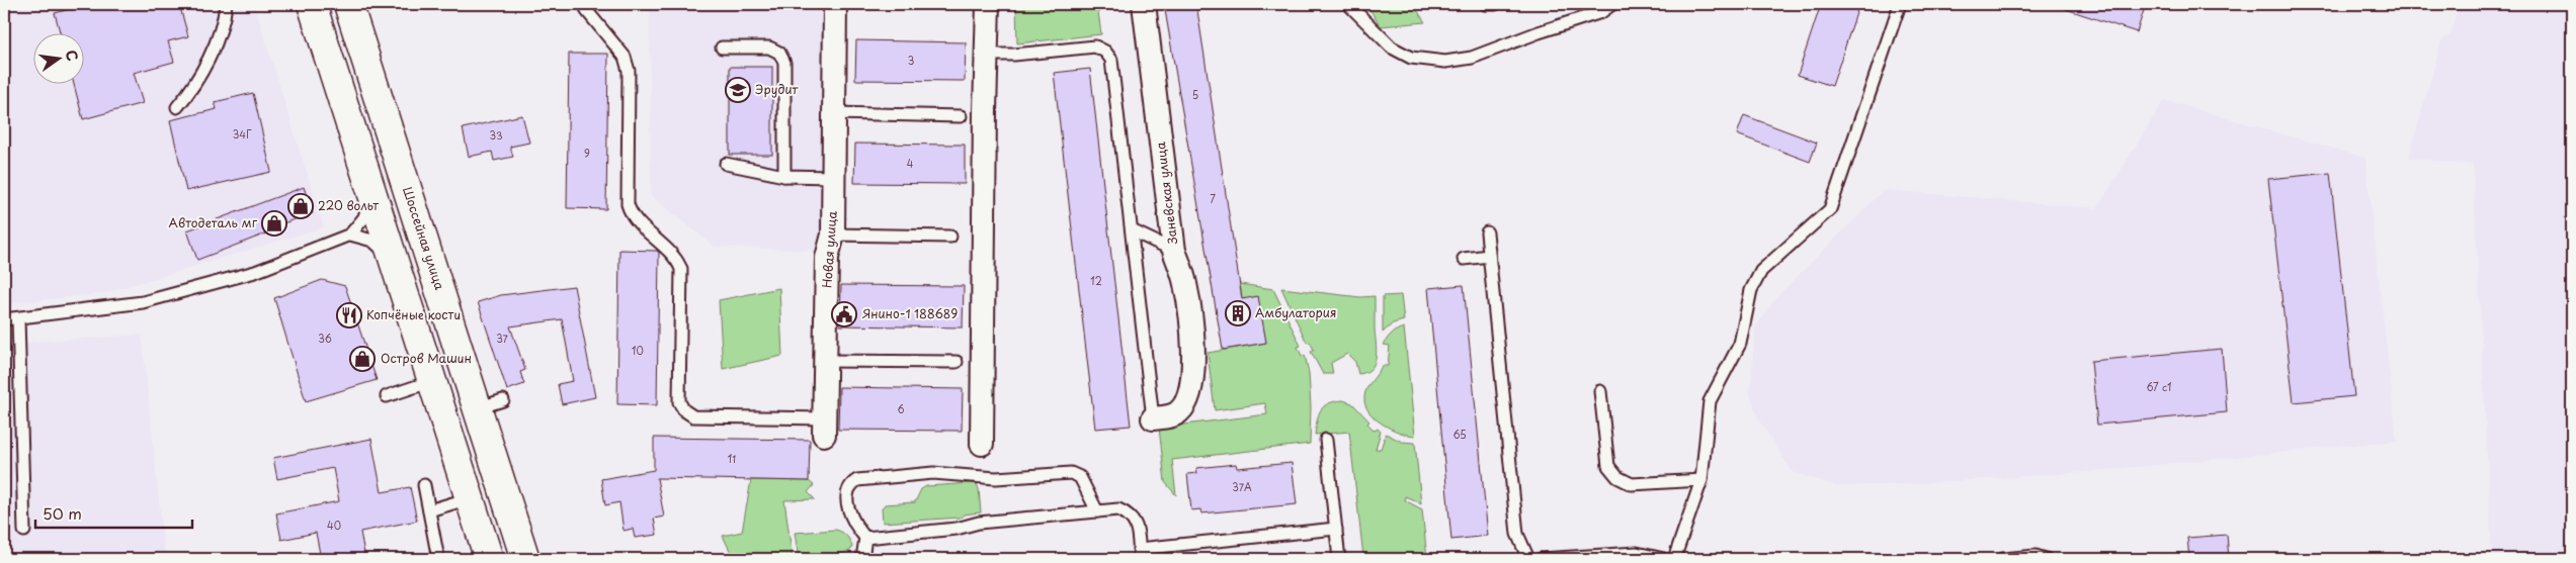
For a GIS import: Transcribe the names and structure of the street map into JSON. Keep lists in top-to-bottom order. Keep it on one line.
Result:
{"streets":{"main road":["Шоссейная улица"],"street":["Заневская улица","Новая улица"]},"places":{"school or university":["Эрудит"],"shop":["220 вольт","Автодеталь мг","Остров Машин"],"building":["Амбулатория"],"public building":["Янино-1 188689"],"restaurant":["Копчёные кости"]},"house_numbers":["3","5","34Г","33","9","4","7","12","36","37","10","67 с1","6","65","11","37А","40"],"scale_bar":"50 m","north":"right"}
